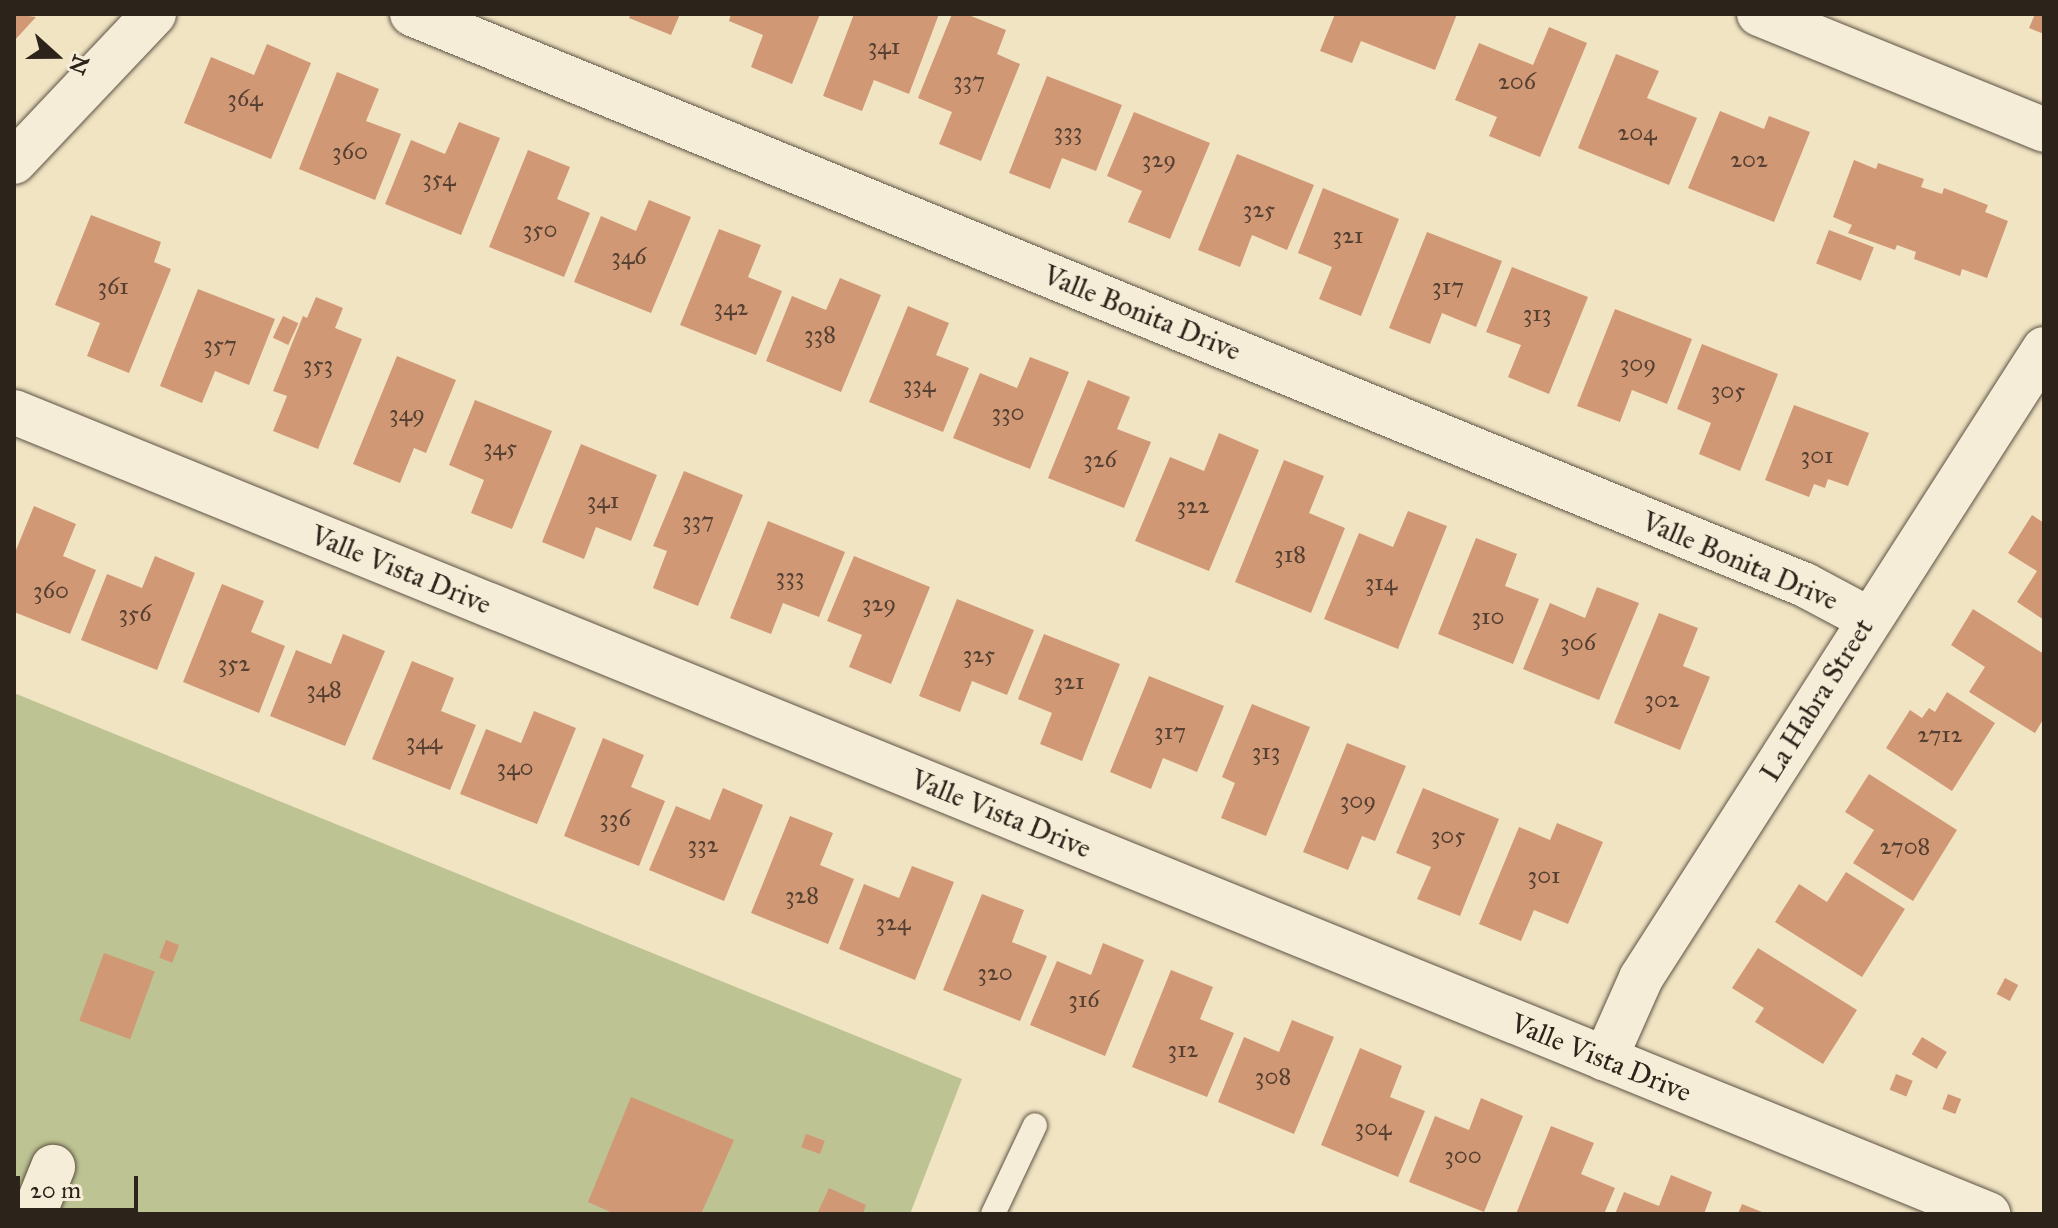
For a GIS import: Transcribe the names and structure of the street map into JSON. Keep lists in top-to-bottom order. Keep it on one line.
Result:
{"streets":{"street":["Valle Bonita Drive","Valle Vista Drive","La Habra Street"]},"crossings":[["Valle Bonita Drive","La Habra Street"],["Valle Vista Drive","La Habra Street"]],"house_numbers":["341","337","206","364","333","204","360","329","202","354","325","350","321","346","361","317","342","313","338","357","309","353","334","305","330","349","345","301","326","341","322","337","318","333","314","360","329","356","310","306","325","352","321","348","302","317","2712","344","313","340","309","336","305","332","2708","301","328","324","320","316","312","308","304","300"],"scale_bar":"20 m","north":"right"}
